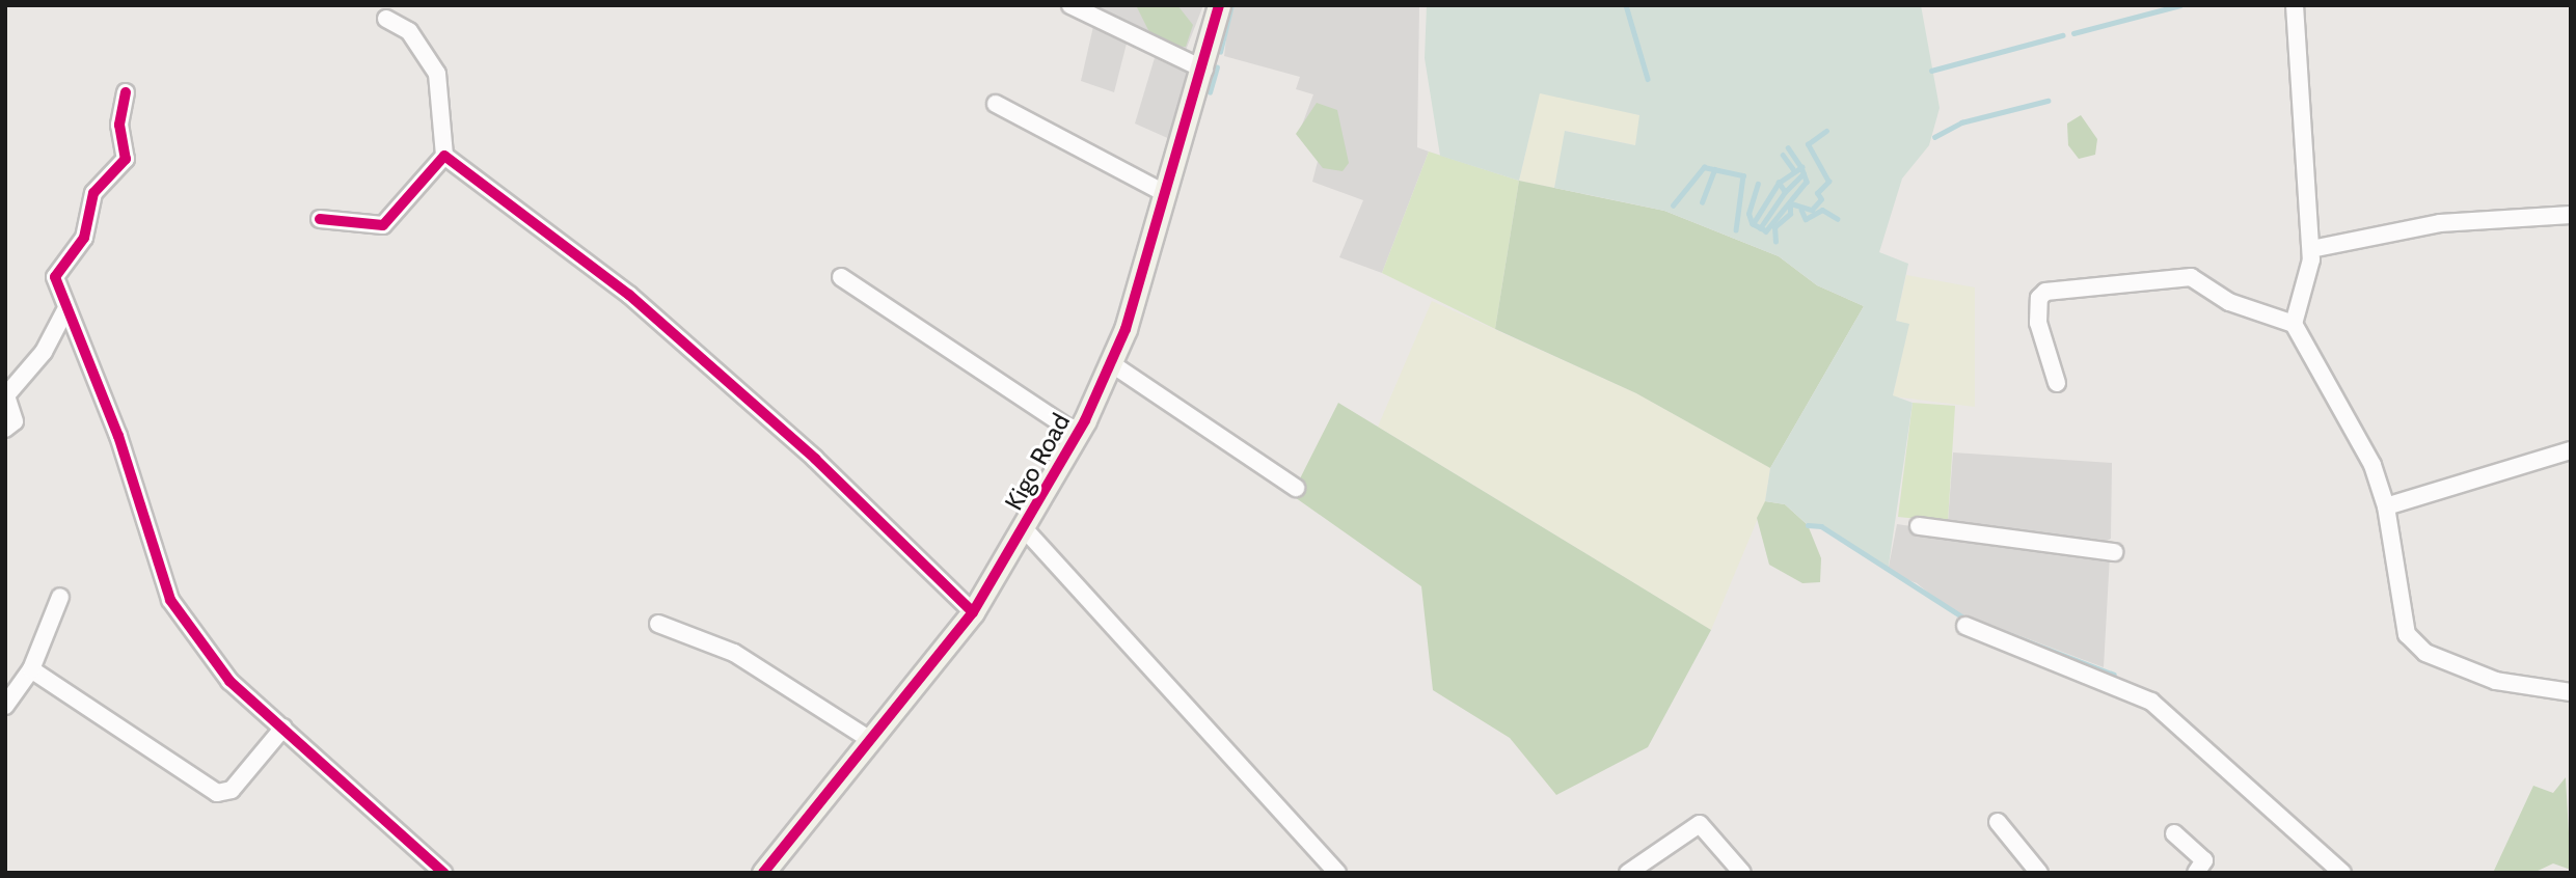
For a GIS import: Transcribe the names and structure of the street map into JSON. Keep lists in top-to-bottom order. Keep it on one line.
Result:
{"streets":{"street":["Kigo Road"]}}
